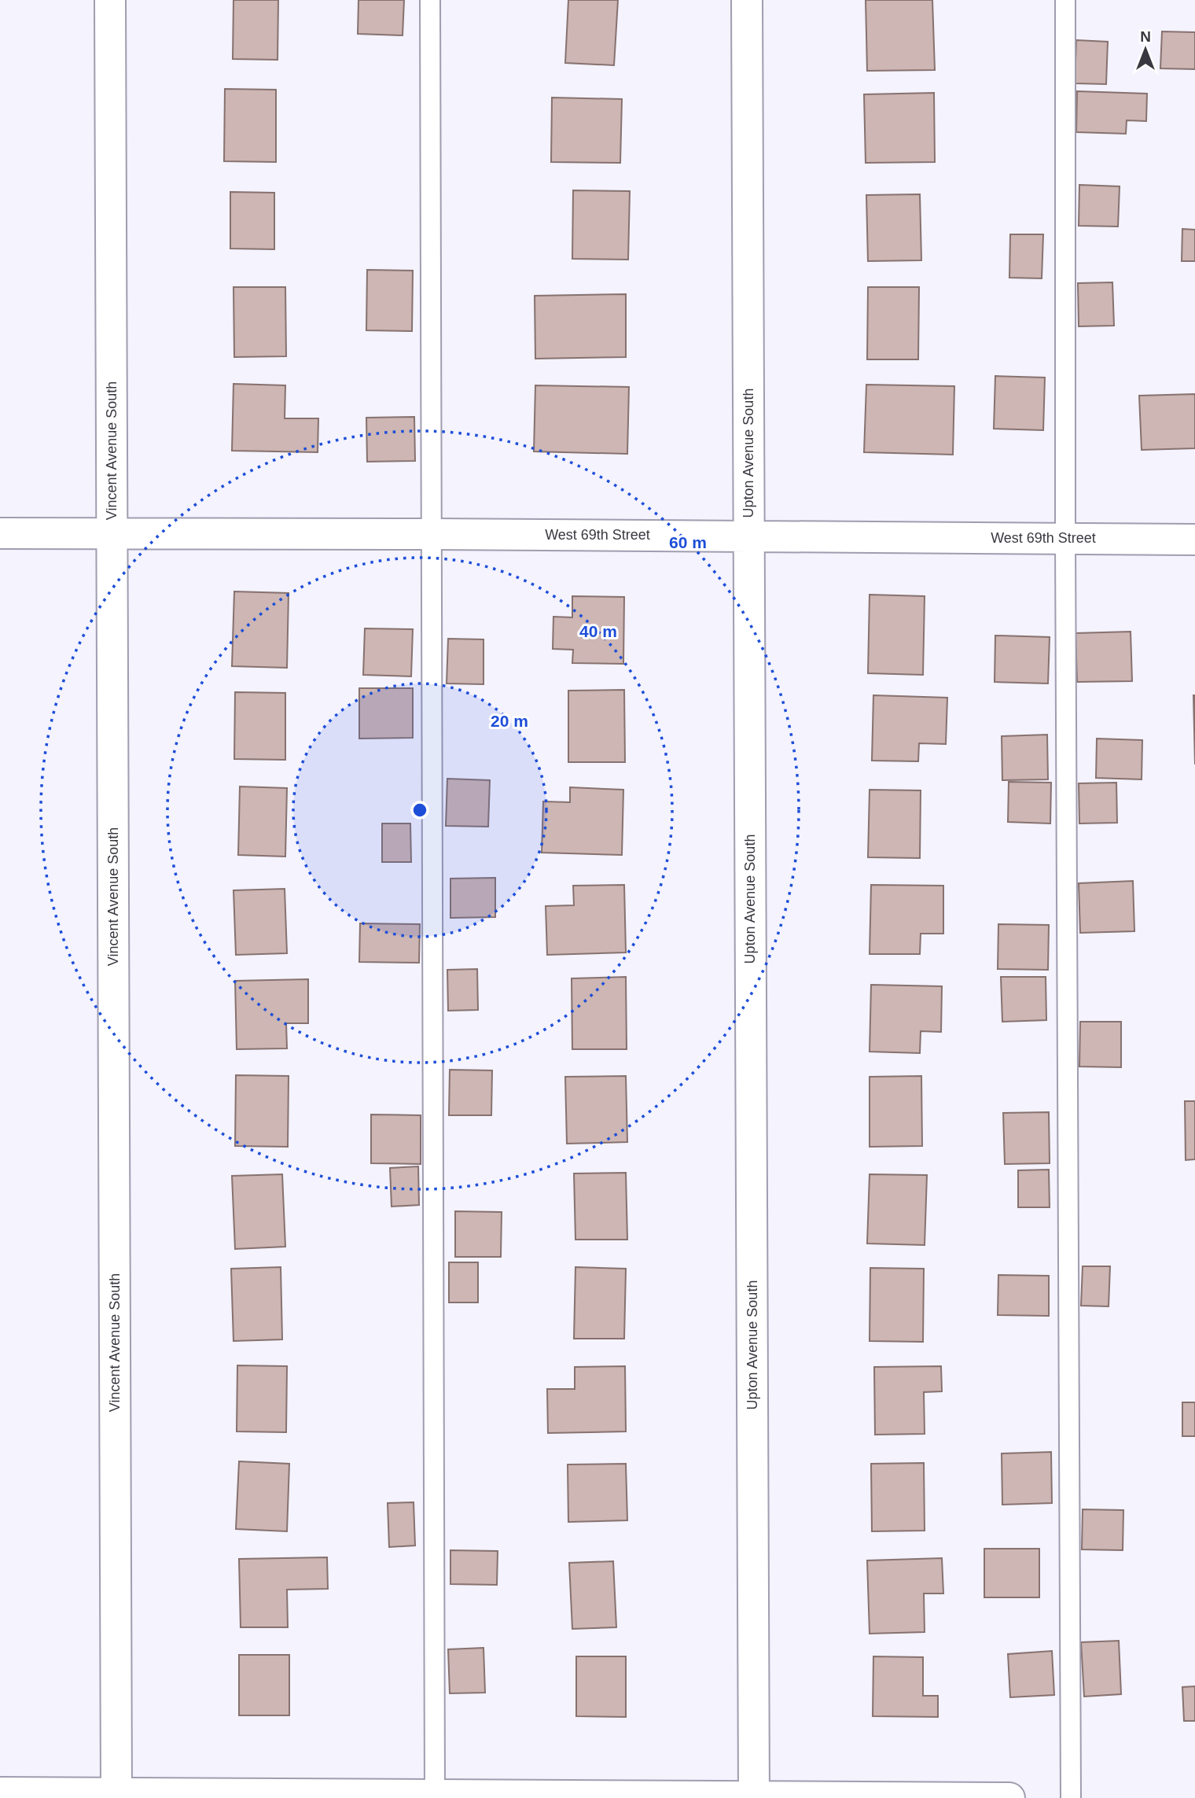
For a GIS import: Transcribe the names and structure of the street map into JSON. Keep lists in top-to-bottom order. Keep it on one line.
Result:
{"streets":{"street":["Vincent Avenue South","Upton Avenue South","West 69th Street"]},"crossings":[["Vincent Avenue South","West 69th Street"],["Upton Avenue South","West 69th Street"]],"north":"top","rings":["60 m","40 m","20 m"]}
